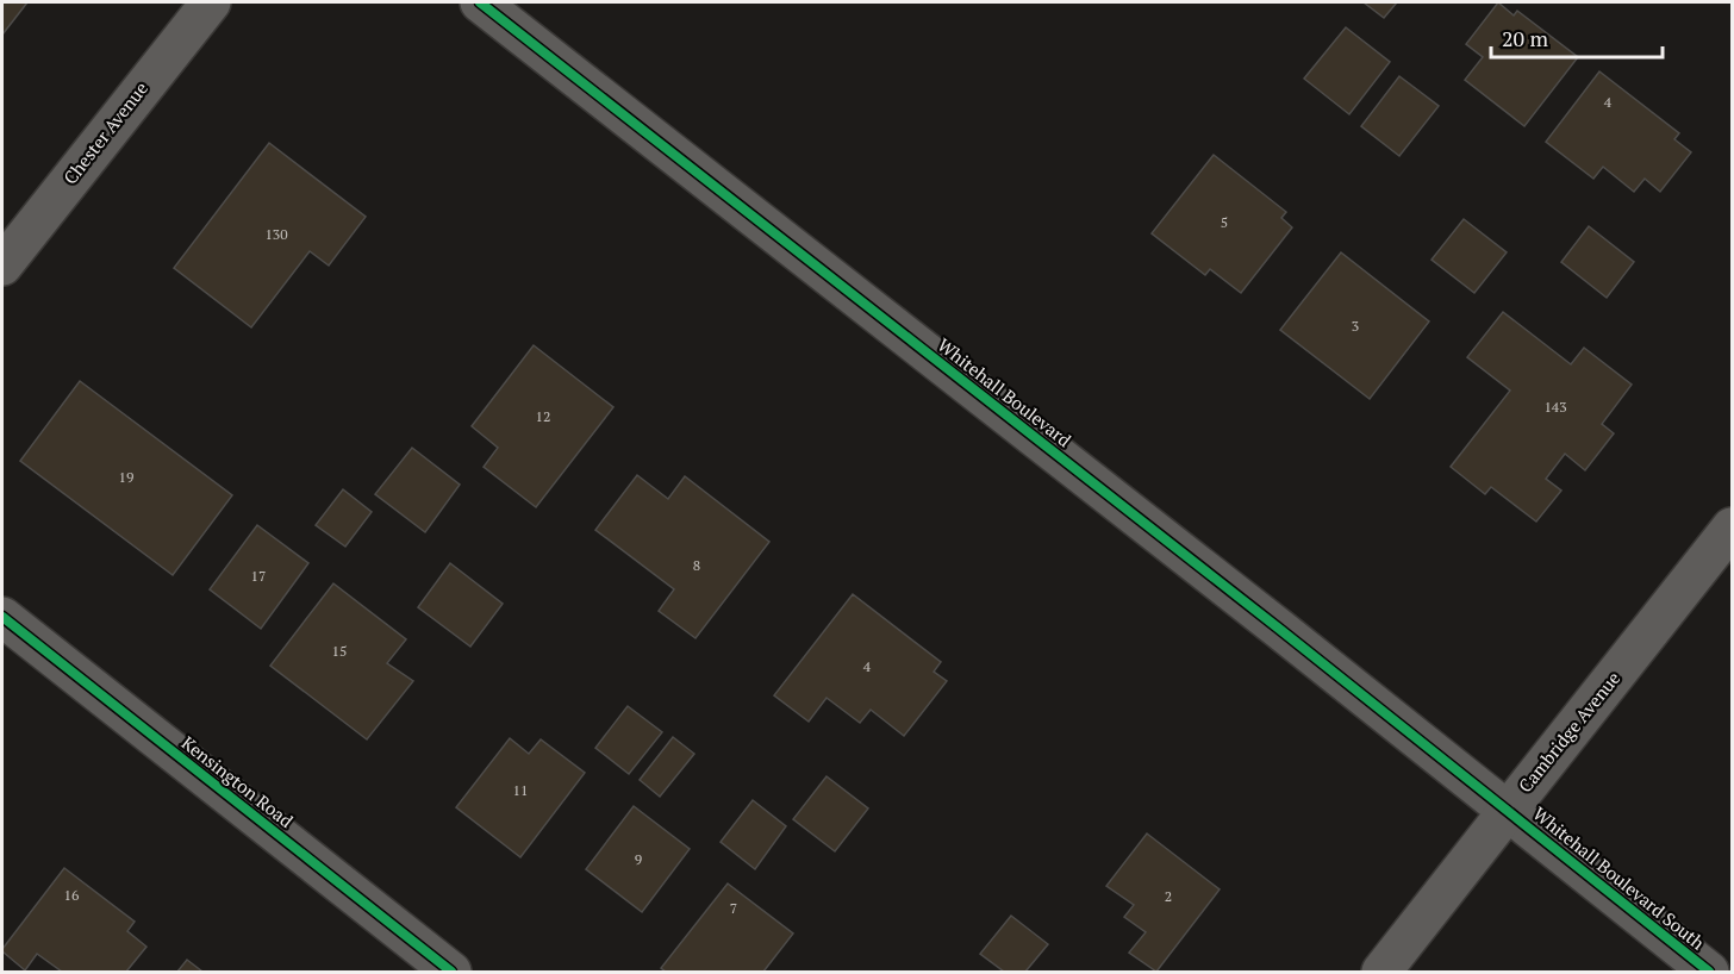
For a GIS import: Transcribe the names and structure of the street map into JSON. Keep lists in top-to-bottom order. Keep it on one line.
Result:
{"streets":{"street":["Chester Avenue","Whitehall Boulevard","Cambridge Avenue","Kensington Road","Whitehall Boulevard South"]},"crossings":[["Whitehall Boulevard","Cambridge Avenue"],["Whitehall Boulevard","Whitehall Boulevard South"],["Cambridge Avenue","Whitehall Boulevard South"]],"house_numbers":["4","5","130","3","143","12","19","8","17","15","4","11","9","16","2","7"],"scale_bar":"20 m"}
